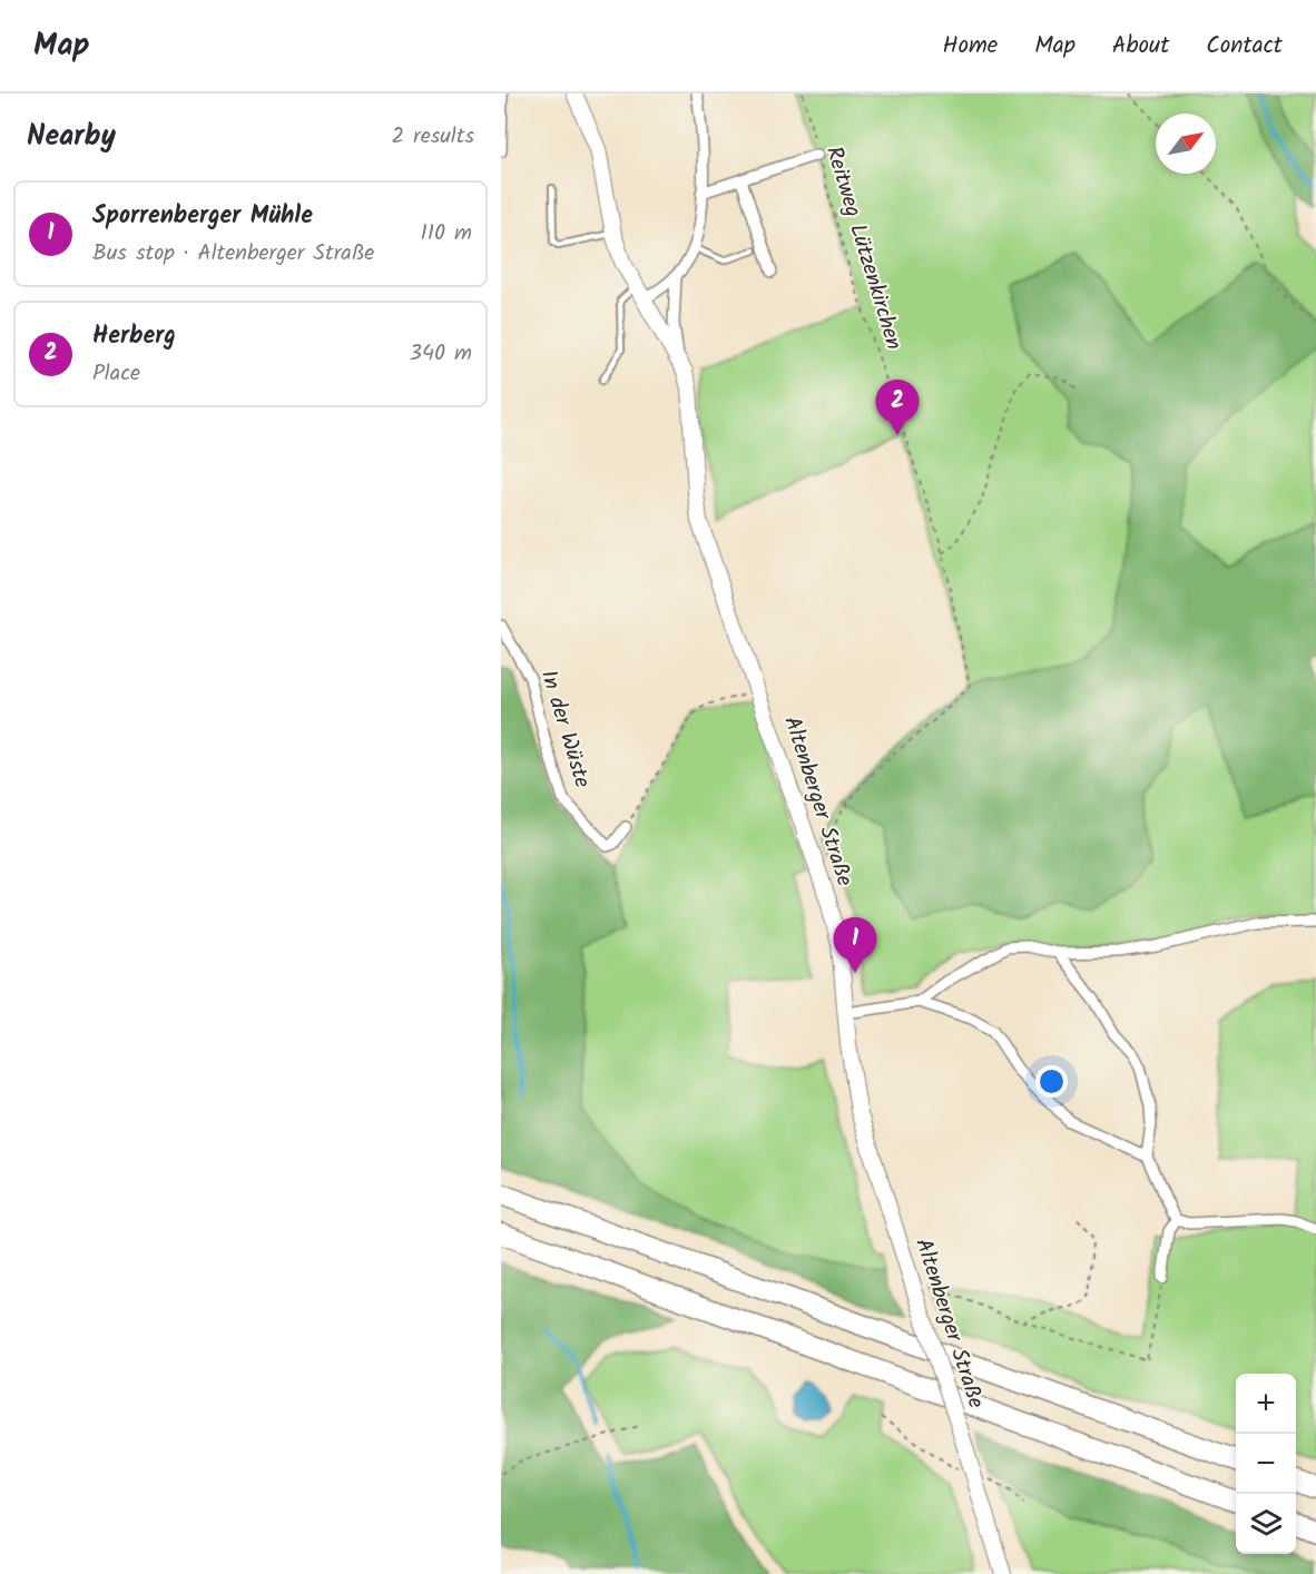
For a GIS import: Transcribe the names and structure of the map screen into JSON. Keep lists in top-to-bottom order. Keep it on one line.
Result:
{"streets":{"main road":["Altenberger Straße"],"street":["In der Wüste"],"path":["Reitweg Lützenkirchen"]},"crossings":[["Reitweg Lützenkirchen","Altenberger Straße"]],"north":"top right","page":{"header":"Map","nav":["Home","Map","About","Contact"],"heading":["Nearby","2 results"],"list":[{"mark":"1","name":"Sporrenberger Mühle","note":"Bus stop · Altenberger Straße","value":"110 m"},{"mark":"2","name":"Herberg","note":"Place","value":"340 m"}],"pins":["2","1"],"map_buttons":["+","−"]}}
